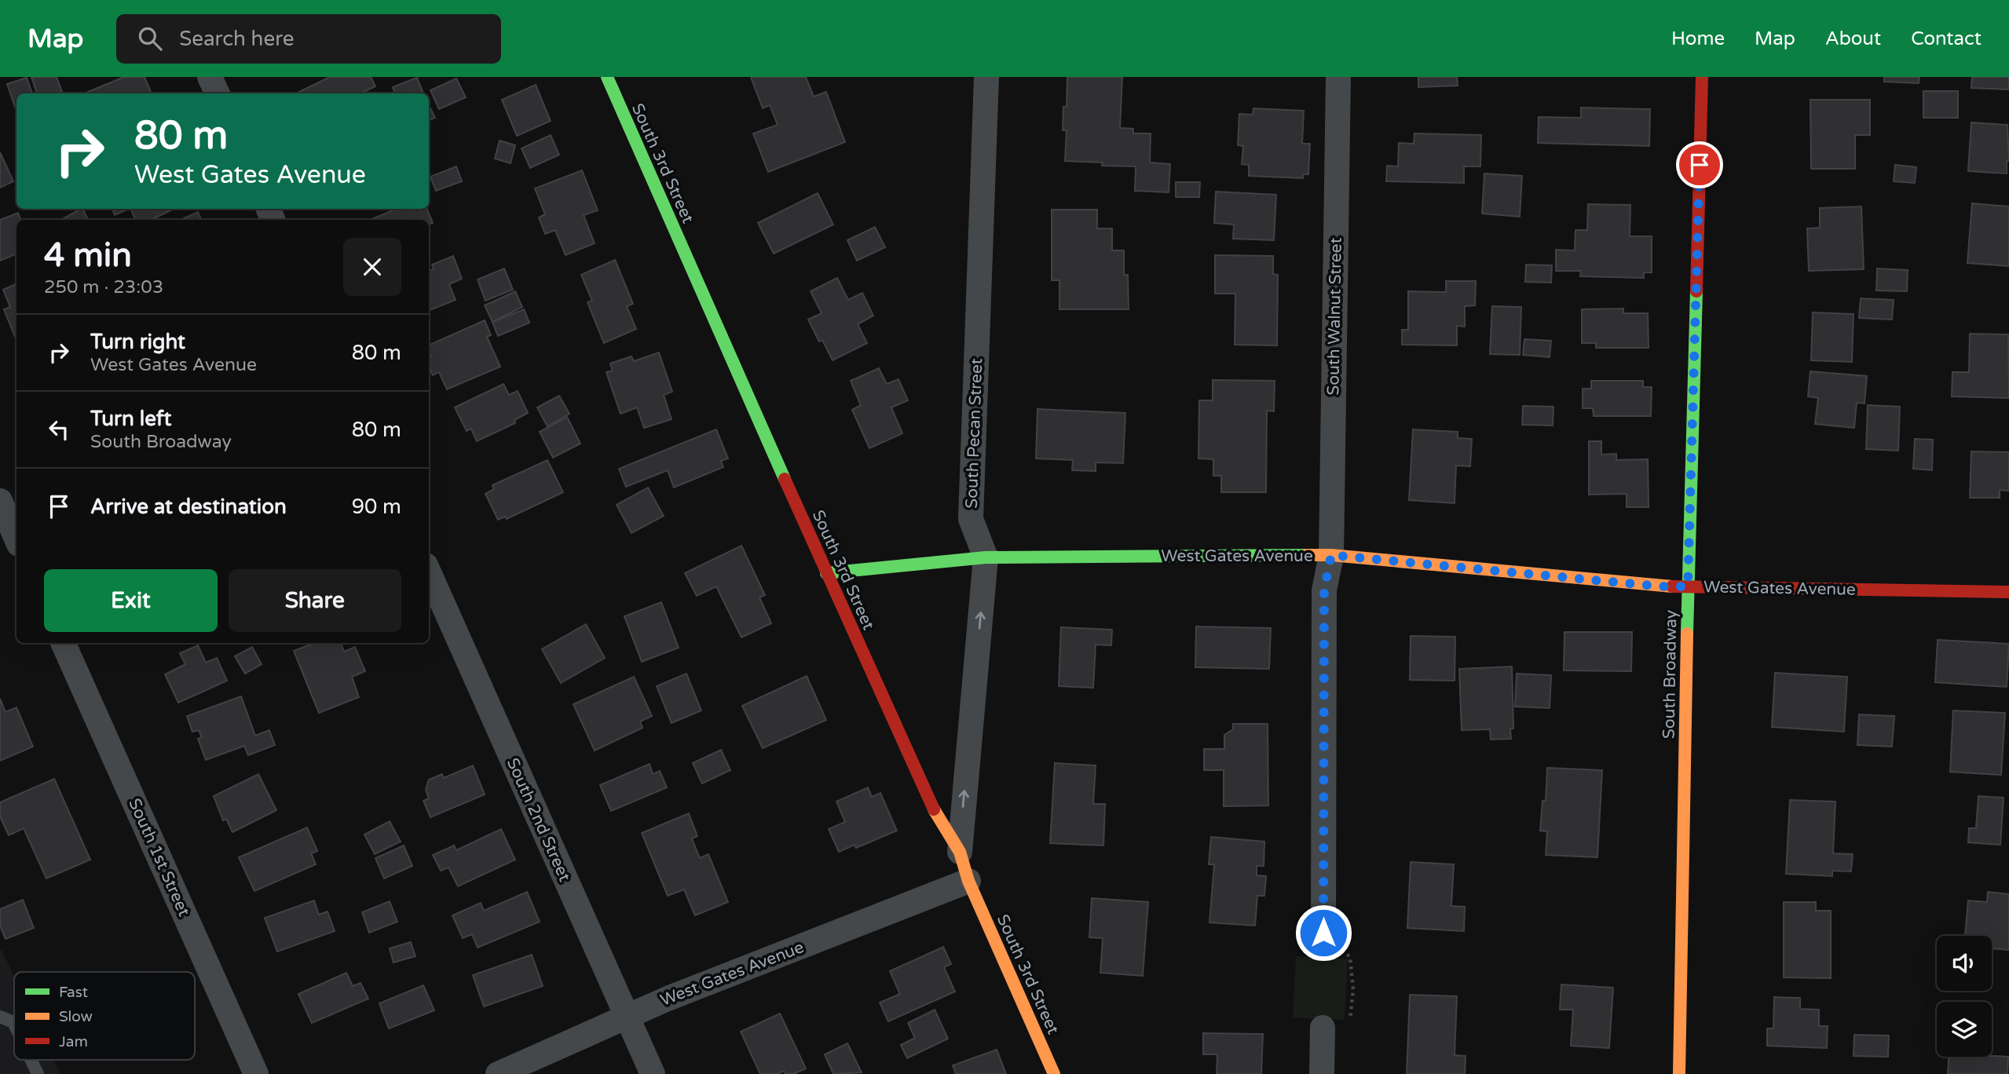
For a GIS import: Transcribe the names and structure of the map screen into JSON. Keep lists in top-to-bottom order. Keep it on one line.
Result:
{"streets":{"street":["South 3rd Street","South Walnut Street","South Pecan Street","West Gates Avenue","South Broadway","South 2nd Street","South 1st Street"]},"crossings":[["South 3rd Street","South Pecan Street"],["South 3rd Street","West Gates Avenue"],["South Walnut Street","West Gates Avenue"],["South Pecan Street","West Gates Avenue"],["West Gates Avenue","South Broadway"],["West Gates Avenue","South 2nd Street"]],"one_way":["South Pecan Street"],"legend":["Fast","Slow","Jam"],"page":{"header":"Map","search":"Search here","nav":["Home","Map","About","Contact"],"turn":["80 m","West Gates Avenue"],"heading":["4 min","250 m · 23:03"],"list":[{"name":"Turn right","note":"West Gates Avenue","value":"80 m"},{"name":"Turn left","note":"South Broadway","value":"80 m"},{"name":"Arrive at destination","value":"90 m"}],"buttons":["Exit","Share"]}}
